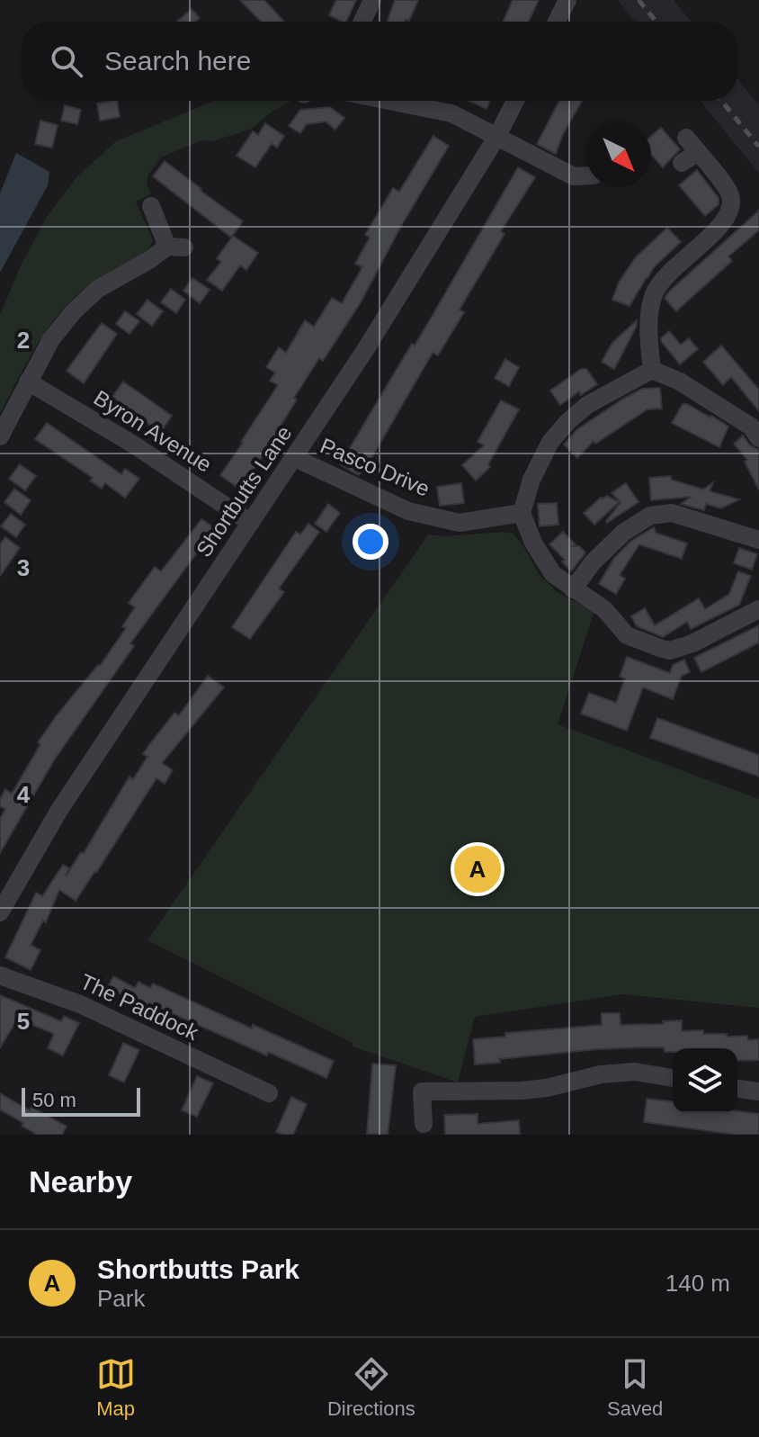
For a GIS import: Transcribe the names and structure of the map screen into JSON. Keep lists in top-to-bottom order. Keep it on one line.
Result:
{"streets":{"street":["Byron Avenue","Pasco Drive","Shortbutts Lane","The Paddock"]},"crossings":[["Byron Avenue","Shortbutts Lane"],["Pasco Drive","Shortbutts Lane"]],"scale_bar":"50 m","north":"bottom right","page":{"search":"Search here","pins":"A","scale":"50 m","heading":"Nearby","list":[{"mark":"A","name":"Shortbutts Park","note":"Park","value":"140 m"}],"nav":["Map","Directions","Saved"]},"grid":{"rows":["2","3","4","5"]}}
